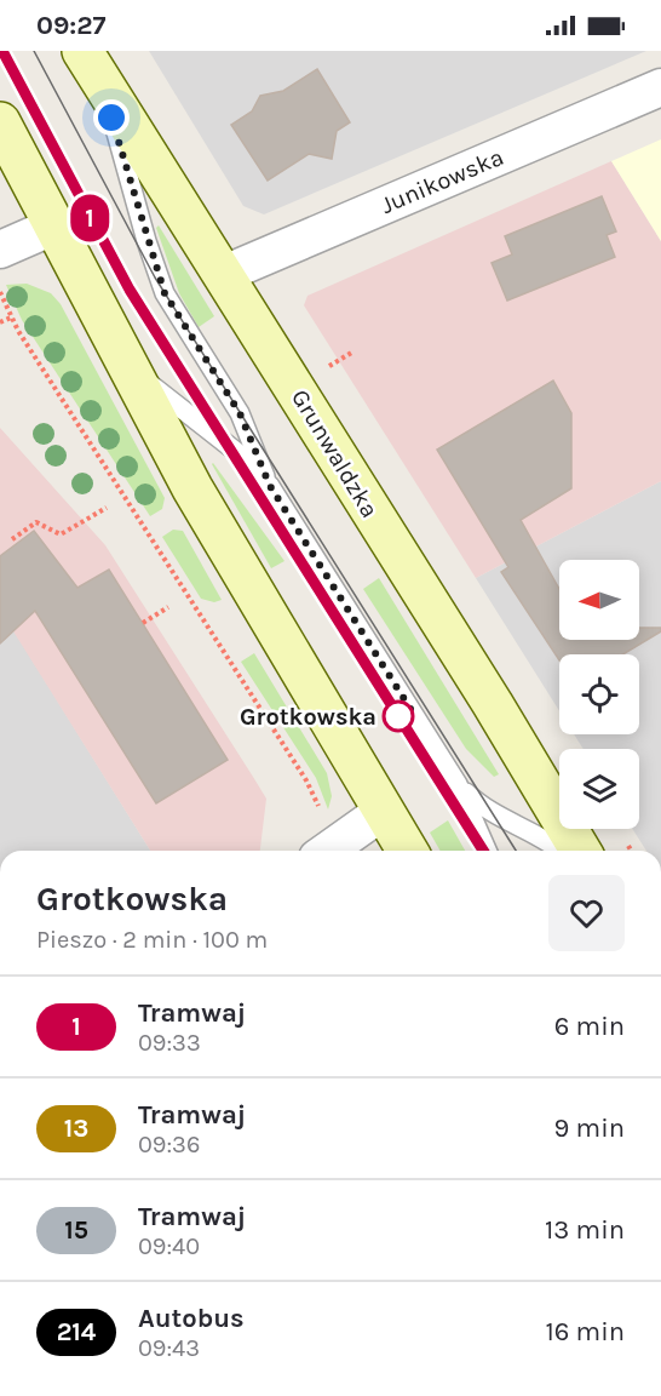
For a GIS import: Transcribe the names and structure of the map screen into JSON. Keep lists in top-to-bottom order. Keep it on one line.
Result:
{"streets":{"street":["Junikowska","Grunwaldzka"]},"crossings":[["Junikowska","Grunwaldzka"]],"places":["Grotkowska"],"lines":["tram line 1"],"north":"left","page":{"status":"09:27","on_map":"1","heading":["Grotkowska","Pieszo · 2 min · 100 m"],"list":[{"mark":"1","name":"Tramwaj","note":"09:33","value":"6 min"},{"mark":"13","name":"Tramwaj","note":"09:36","value":"9 min"},{"mark":"15","name":"Tramwaj","note":"09:40","value":"13 min"},{"mark":"214","name":"Autobus","note":"09:43","value":"16 min"}]}}
